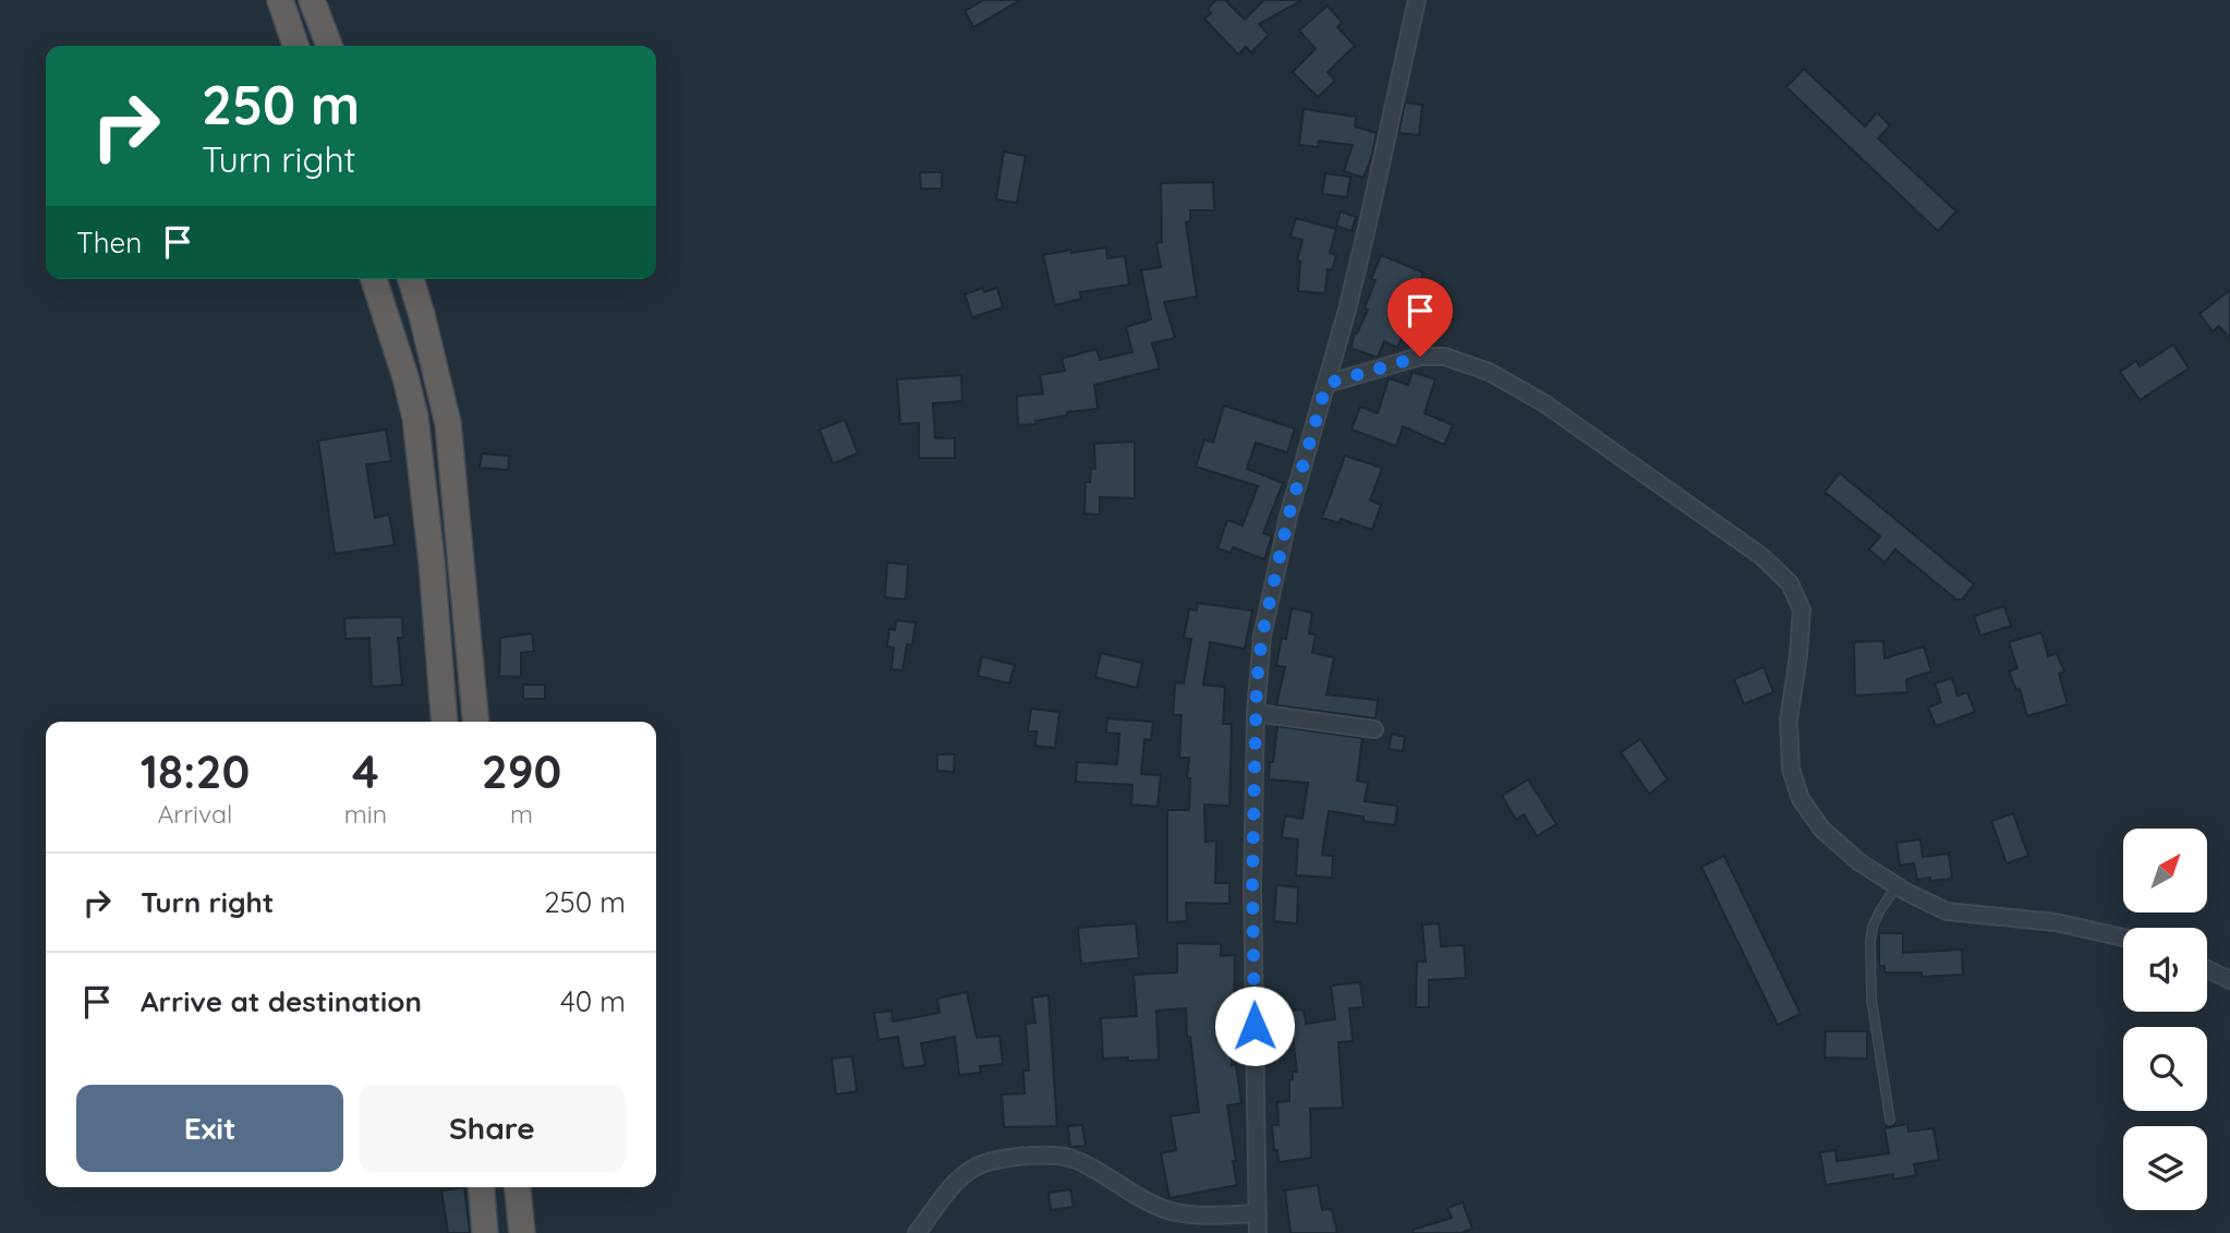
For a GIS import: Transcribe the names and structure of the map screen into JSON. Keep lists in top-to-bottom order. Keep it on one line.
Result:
{"north":"top right","page":{"turn":["250 m","Turn right"],"then":"Then","eta":["18:20","Arrival","4","min","290","m"],"list":[{"name":"Turn right","value":"250 m"},{"name":"Arrive at destination","value":"40 m"}],"buttons":["Exit","Share"]}}
